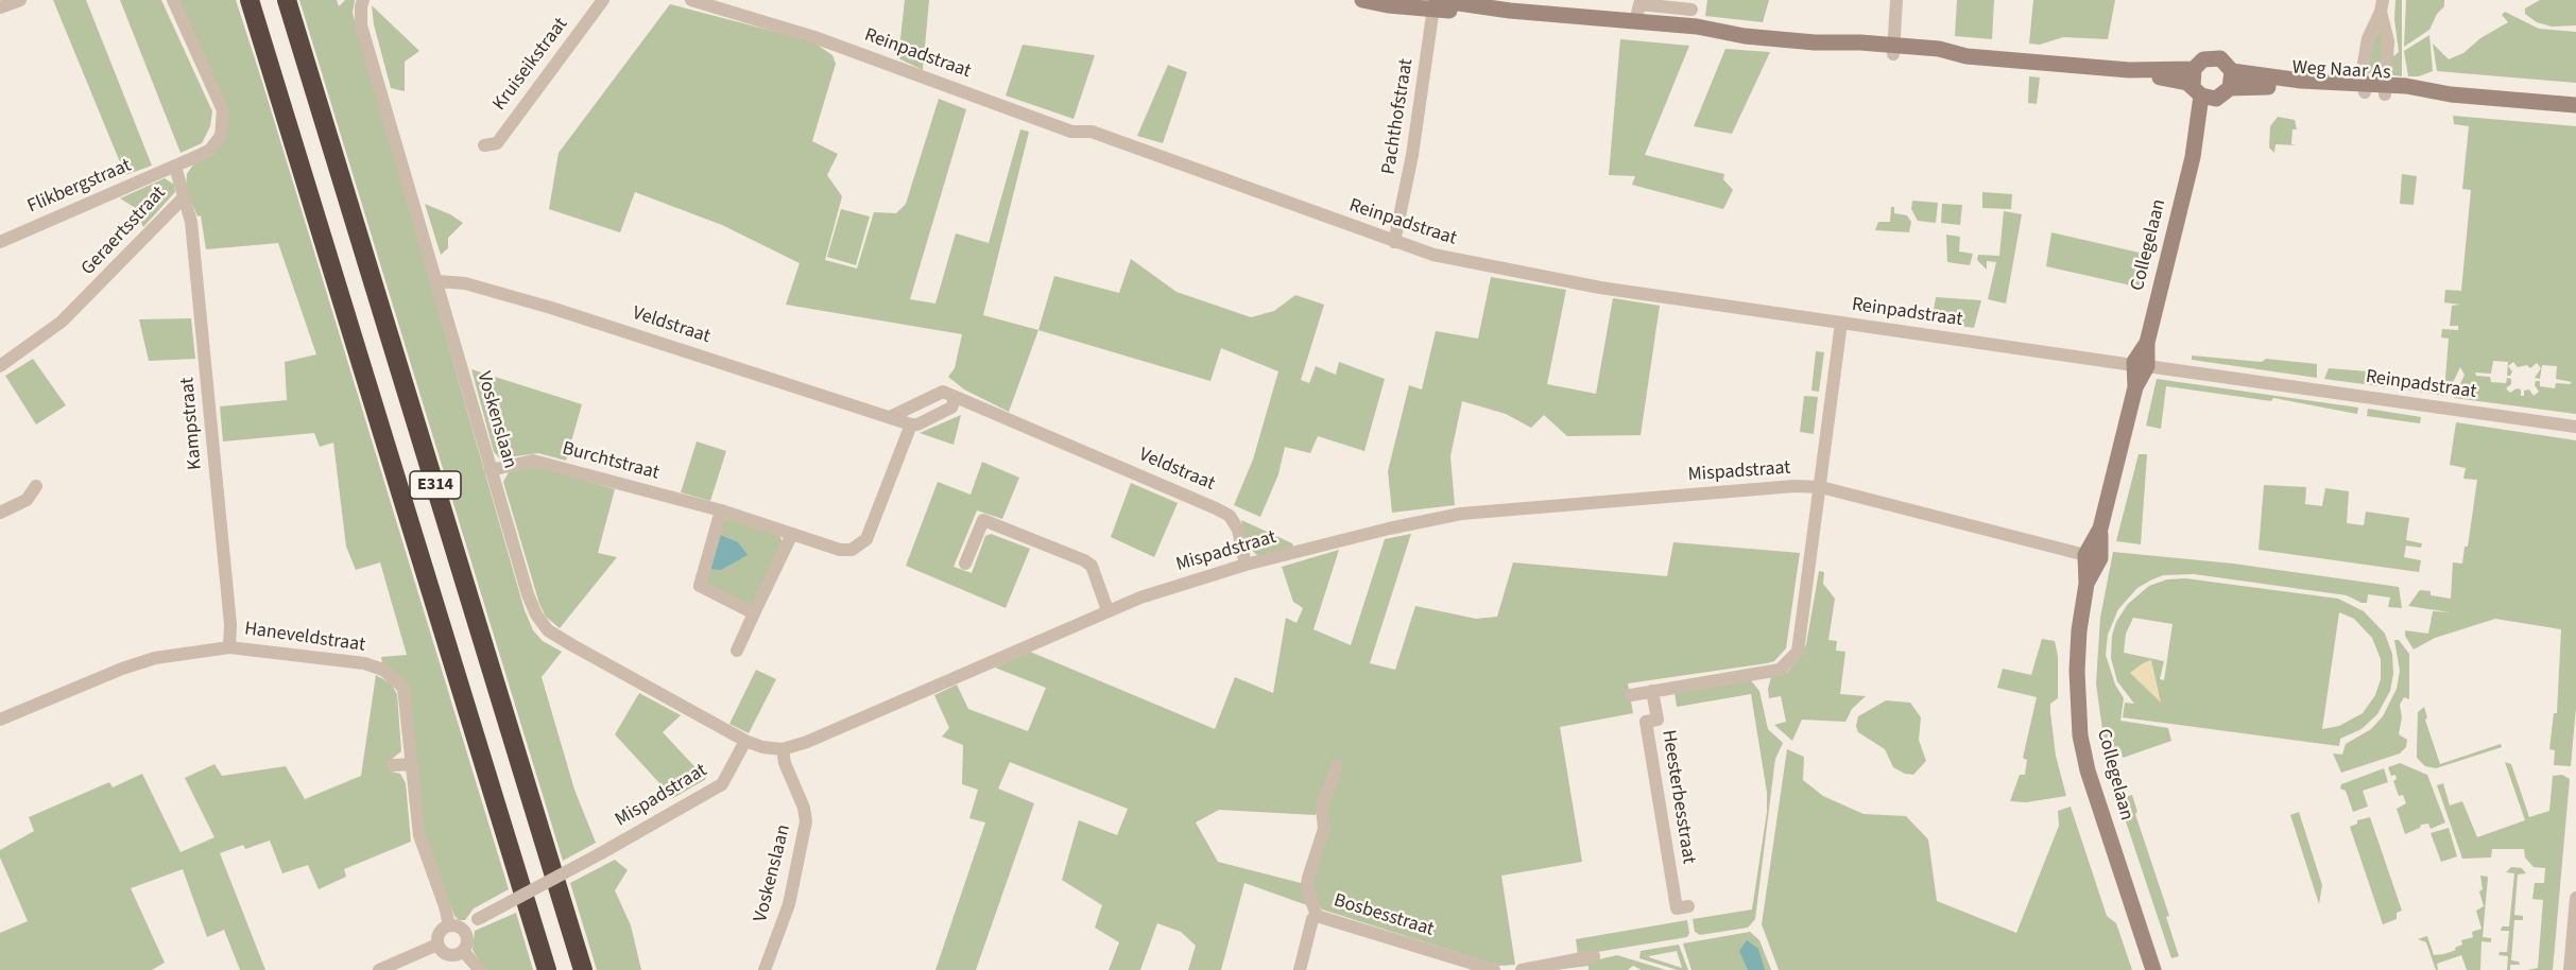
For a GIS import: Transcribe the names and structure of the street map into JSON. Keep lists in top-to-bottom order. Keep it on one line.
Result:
{"streets":{"highway":["E314"],"main road":["Weg Naar As","Collegelaan"],"street":["Reinpadstraat","Kruiseikstraat","Pachthofstraat","Flikbergstraat","Geraertsstraat","Veldstraat","Voskenslaan","Kampstraat","Burchtstraat","Mispadstraat","Haneveldstraat","Heesterbesstraat","Bosbesstraat"]},"crossings":[["Reinpadstraat","Pachthofstraat"],["Reinpadstraat","Collegelaan"],["Weg Naar As","Collegelaan"],["Flikbergstraat","Geraertsstraat"],["Geraertsstraat","Kampstraat"],["Collegelaan","Mispadstraat"],["Veldstraat","Voskenslaan"],["Veldstraat","Burchtstraat"],["Veldstraat","Mispadstraat"],["Voskenslaan","Burchtstraat"],["Voskenslaan","Mispadstraat"],["Kampstraat","Haneveldstraat"],["Mispadstraat","Haneveldstraat"]]}
